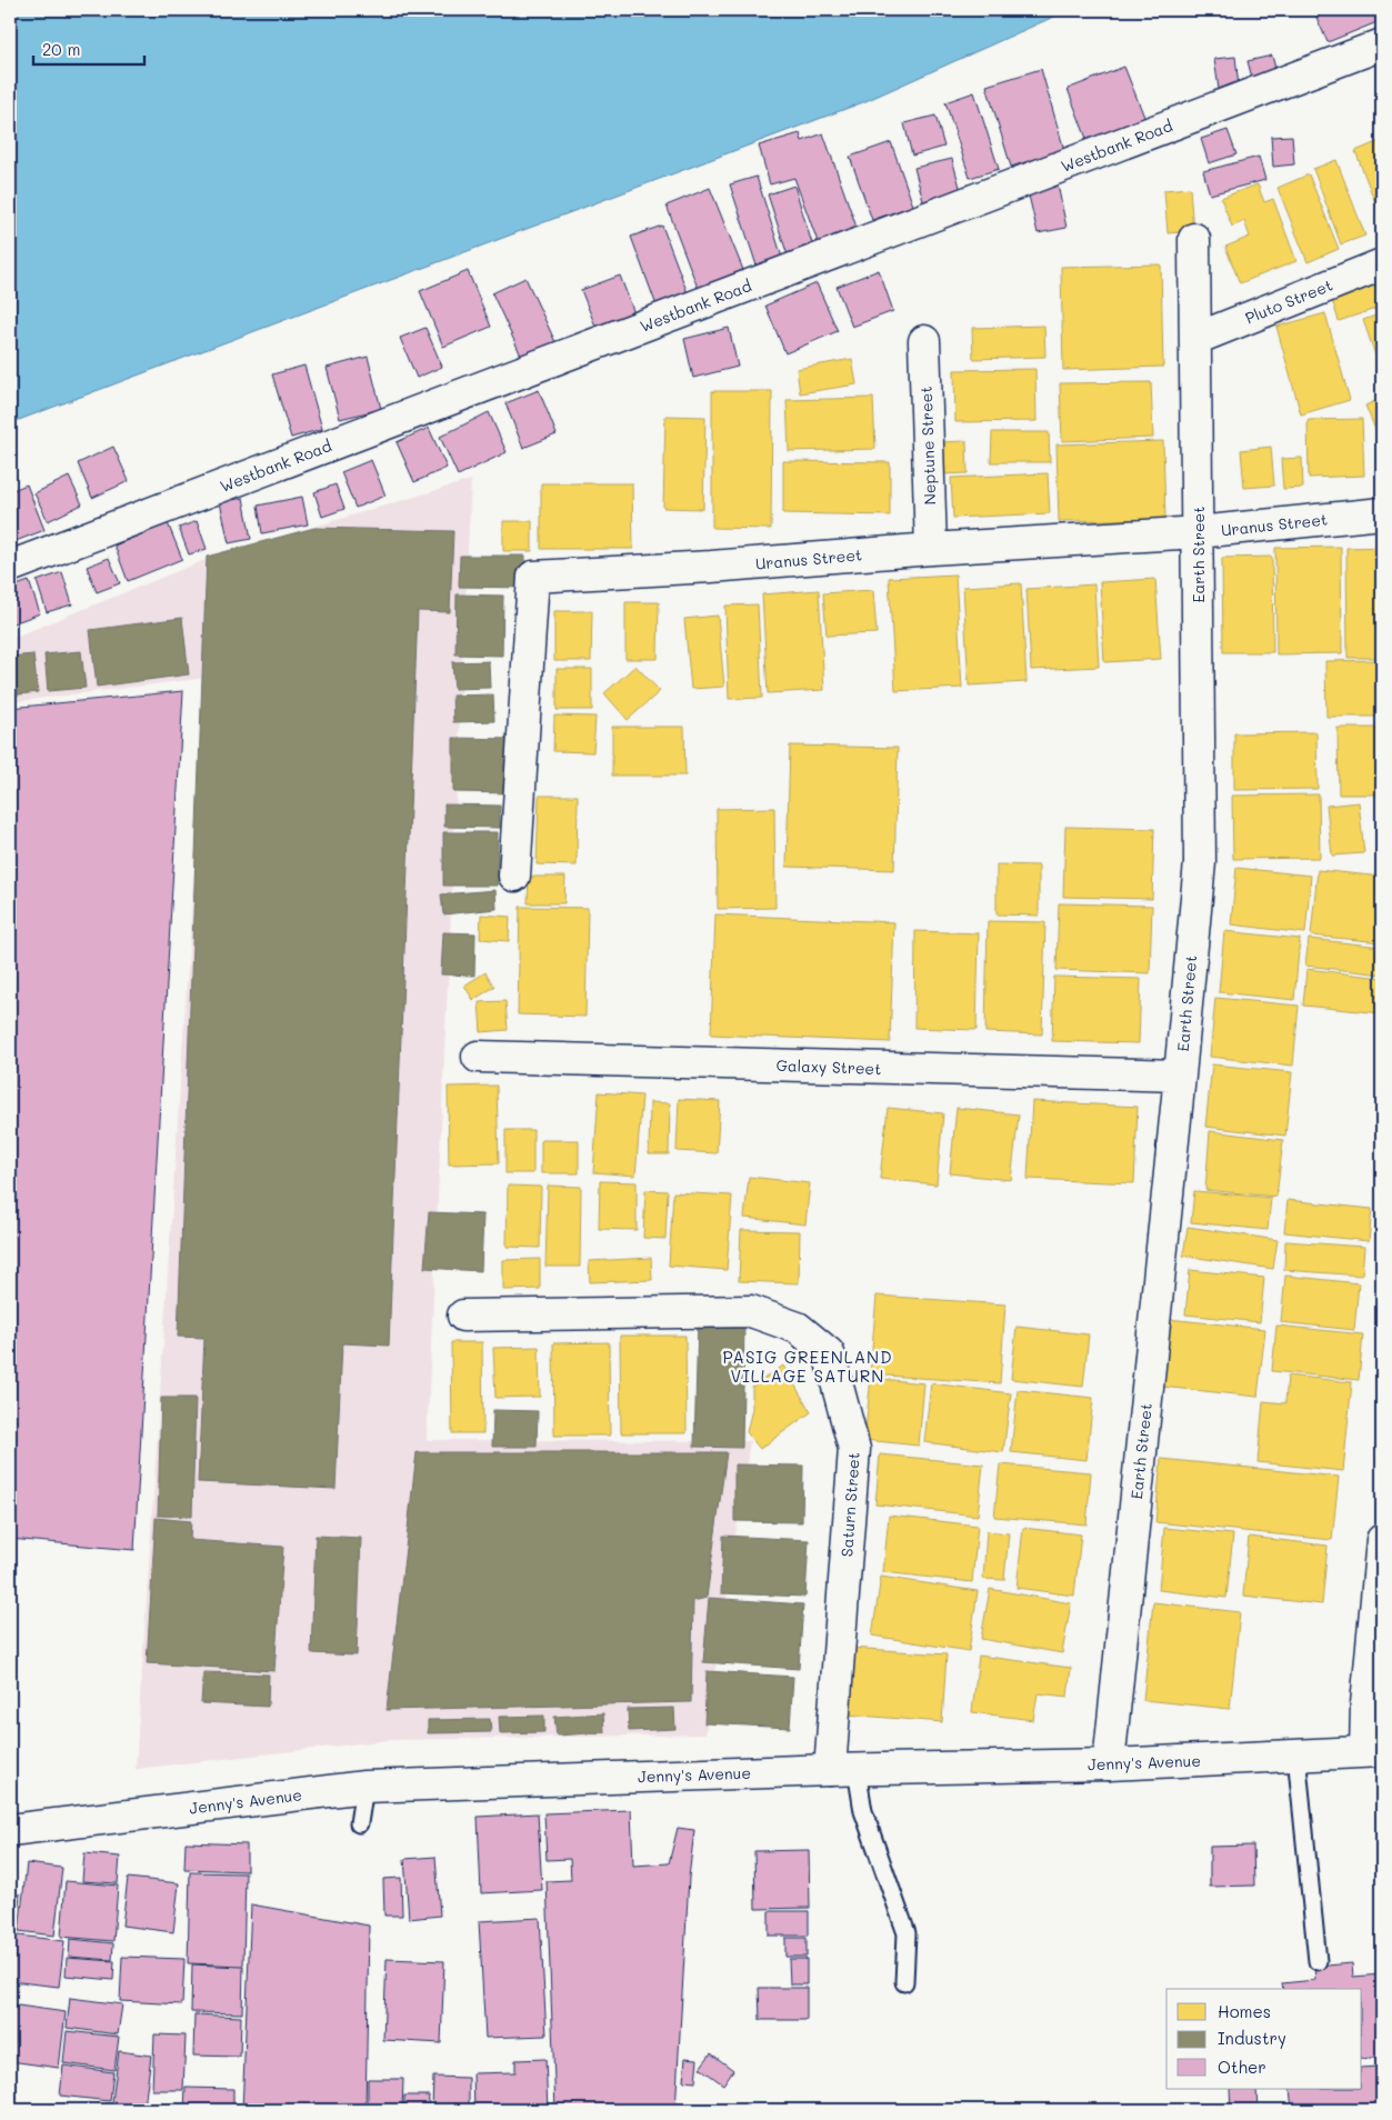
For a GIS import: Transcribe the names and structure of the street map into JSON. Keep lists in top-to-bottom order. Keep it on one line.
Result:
{"streets":{"street":["Westbank Road","Pluto Street","Neptune Street","Uranus Street","Earth Street","Galaxy Street","Saturn Street","Jenny's Avenue"]},"crossings":[["Pluto Street","Earth Street"],["Neptune Street","Uranus Street"],["Uranus Street","Earth Street"],["Earth Street","Galaxy Street"],["Earth Street","Jenny's Avenue"],["Saturn Street","Jenny's Avenue"]],"districts":["PASIG GREENLAND VILLAGE SATURN"],"legend":["Homes","Industry","Other"],"scale_bar":"20 m"}
